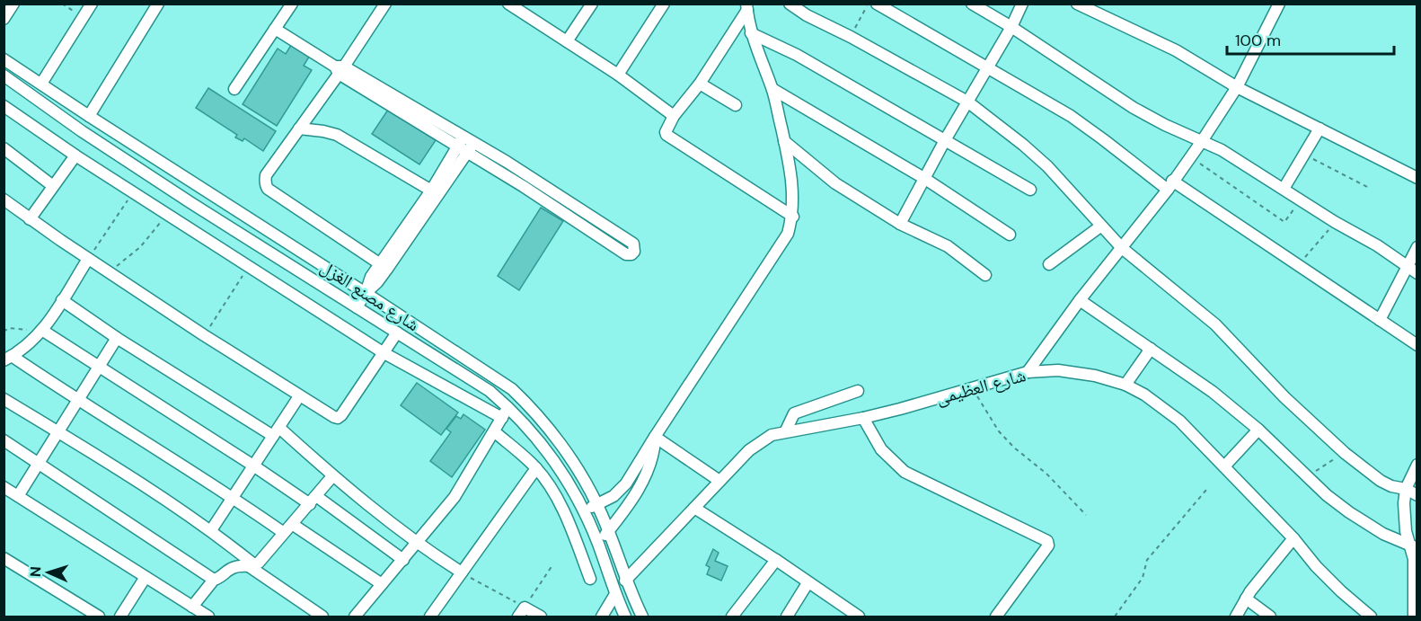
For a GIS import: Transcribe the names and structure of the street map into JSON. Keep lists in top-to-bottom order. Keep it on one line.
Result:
{"streets":{"street":["شارع مصنع الغزل","شارع العظيمى"]},"crossings":[["شارع مصنع الغزل","شارع العظيمى"]],"scale_bar":"100 m","north":"left"}
